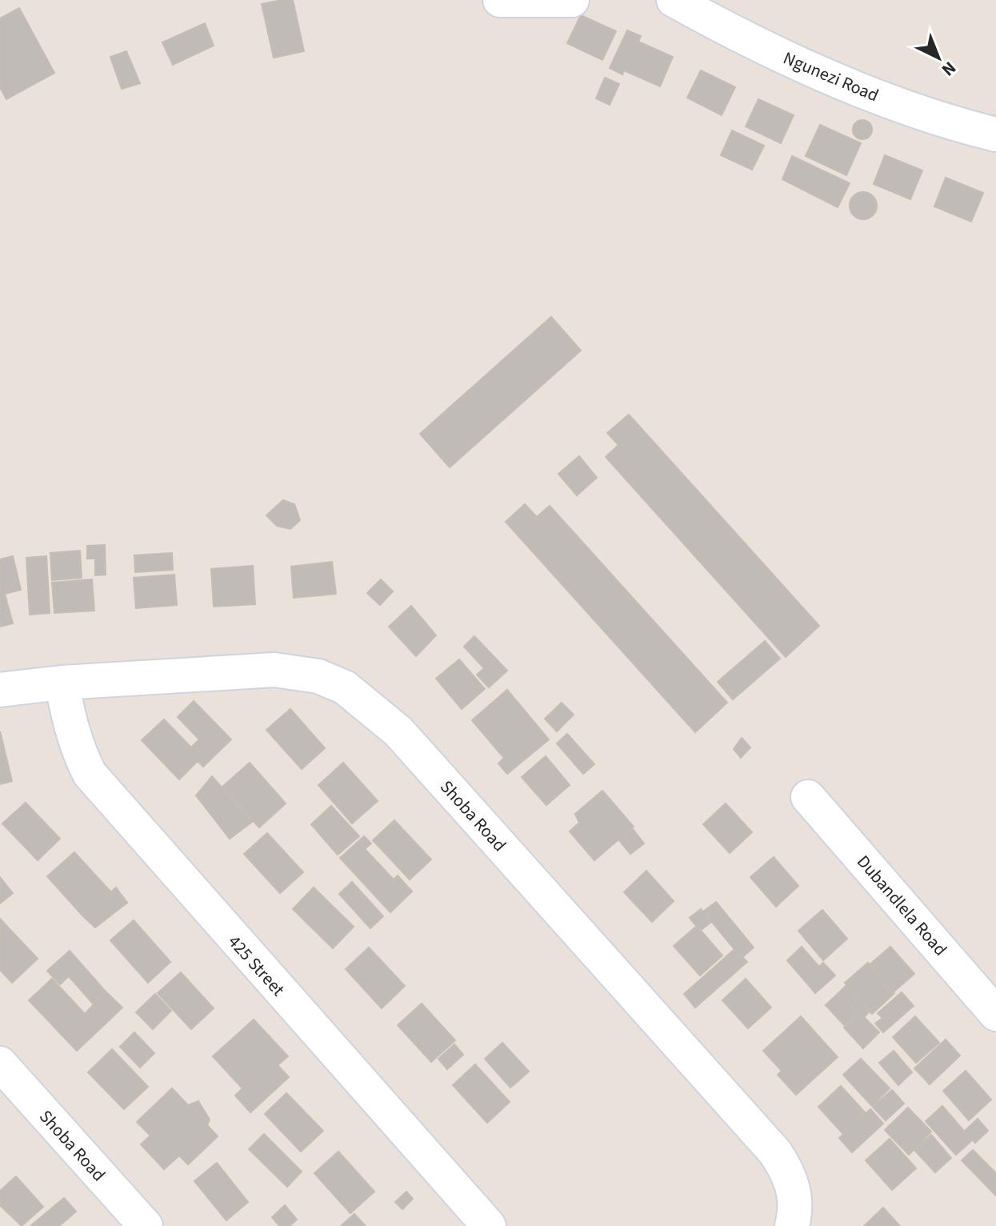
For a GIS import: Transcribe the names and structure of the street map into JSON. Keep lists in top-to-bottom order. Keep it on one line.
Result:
{"streets":{"street":["Ngunezi Road","Shoba Road","Dubandlela Road","425 Street"]},"crossings":[["Shoba Road","425 Street"]],"north":"bottom right"}
